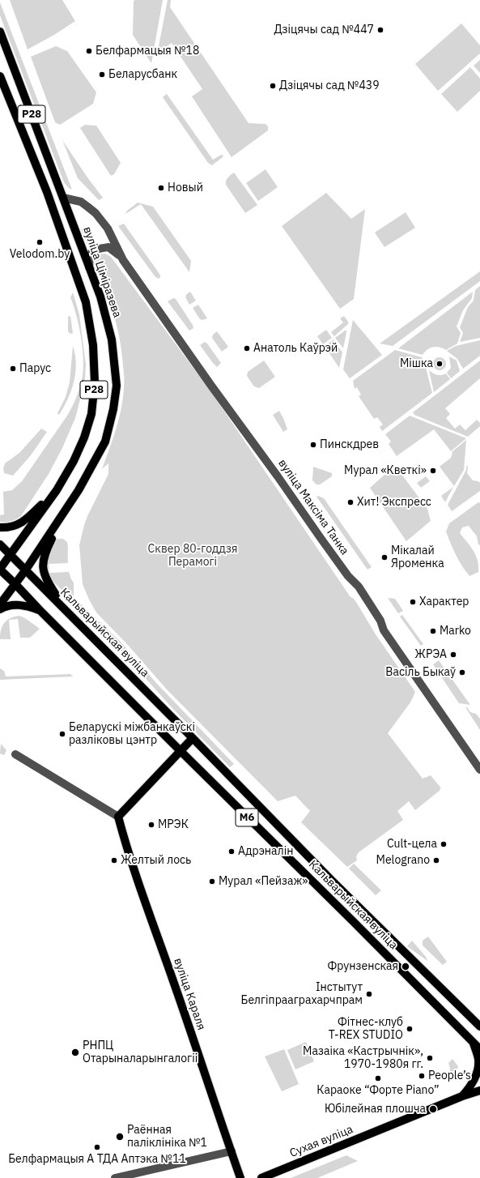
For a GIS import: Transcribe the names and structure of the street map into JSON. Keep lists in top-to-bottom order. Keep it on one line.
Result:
{"streets":{"main road":["Р28","вуліца Ціміразева","Кальварыйская вуліца","М6","вуліца Караля","Сухая вуліца"],"street":["вуліца Максіма Танка"]},"crossings":[["Р28","вуліца Ціміразева"],["Р28","Кальварыйская вуліца"],["вуліца Ціміразева","вуліца Максіма Танка"],["вуліца Ціміразева","Кальварыйская вуліца"]],"parks":["Сквер 80-годдзя Перамогі"],"places":["Дзіцячы сад №447","Белфармацыя №18","Беларусбанк","Дзіцячы сад №439","Новый","Velodom.by","Анатоль Каўрэй","Мішка","Парус","Пинскдрев","Мурал «Кветкі»","Хит! Экспресс","Мікалай Яроменка","Характер","Marko","ЖРЭА","Васіль Быкаў","Беларускі міжбанкаўскі разліковы цэнтр","МРЭК","Cult-цела","Адрэналін","Желтый лось","Melograno","Мурал «Пейзаж»","Фрунзенская","Інстытут Белгіпрааграхарчпрам","Фітнес-клуб T-REX STUDIO","РНПЦ Отарыналарынгалогіі","Мазаіка «Кастрычнік», 1970-1980я гг.","People’s","Караоке “Форте Piano”","Юбілейная плошча","Раённая паліклініка №1","Белфармацыя А ТДА Аптэка №11"]}
